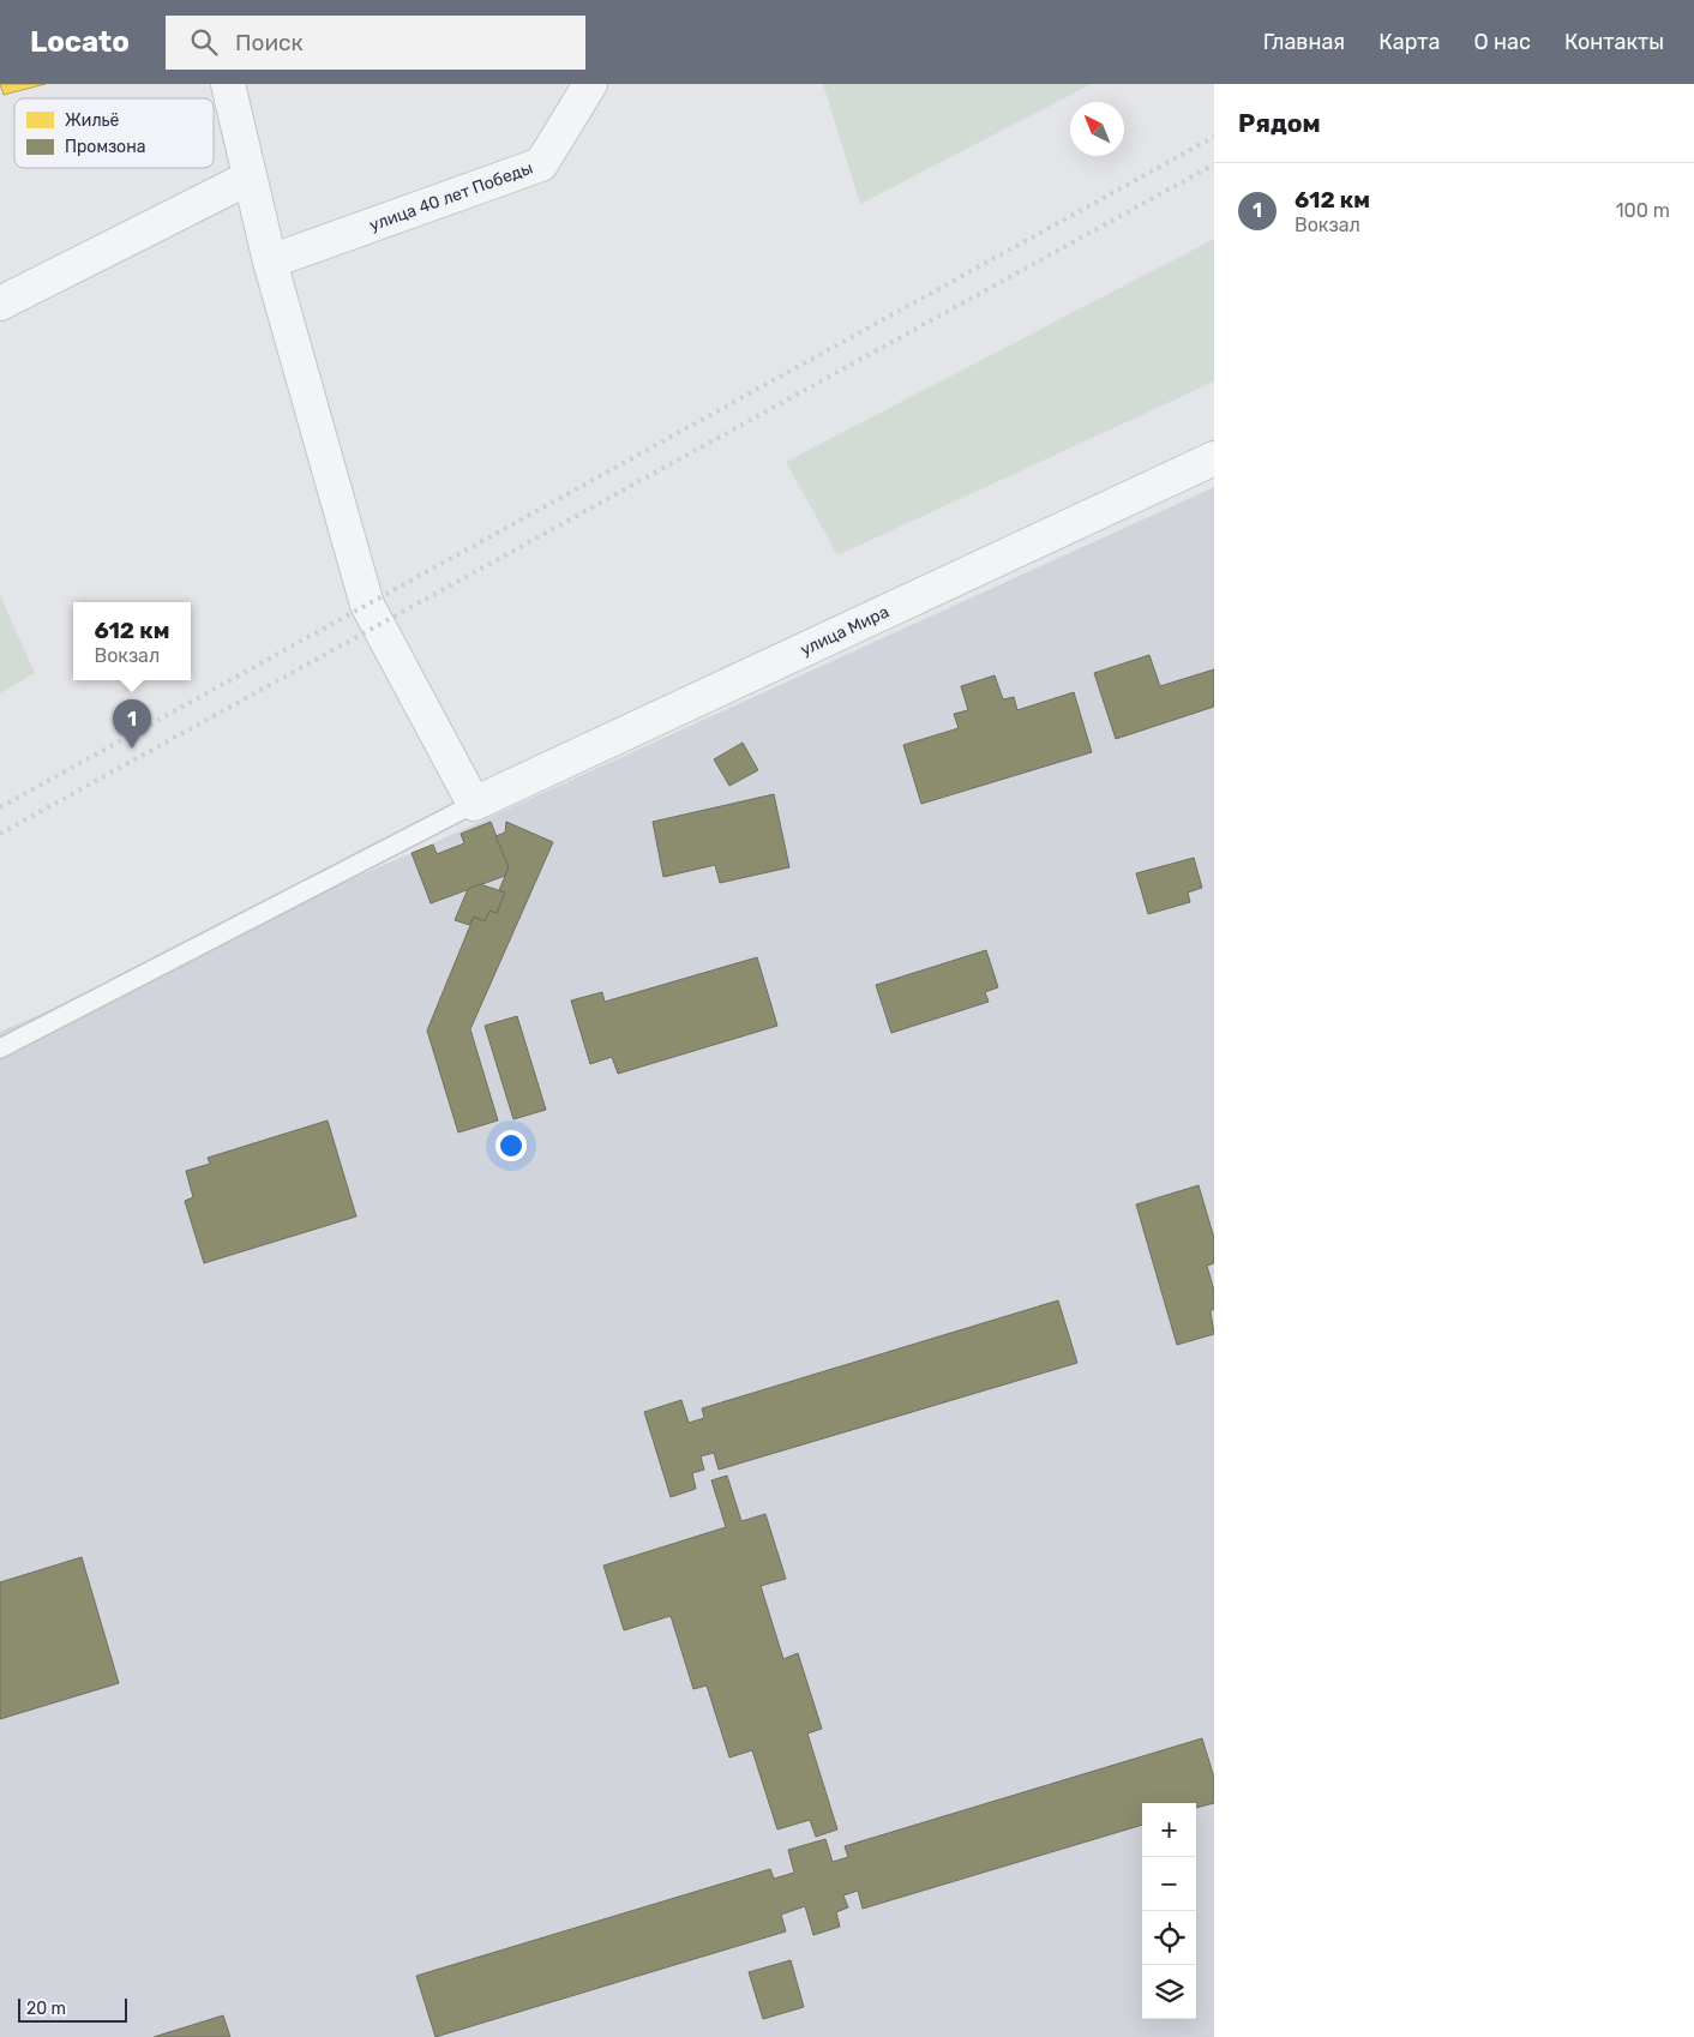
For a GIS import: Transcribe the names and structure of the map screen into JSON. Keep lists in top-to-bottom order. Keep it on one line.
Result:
{"streets":{"street":["улица 40 лет Победы","улица Мира"]},"legend":["Жильё","Промзона"],"scale_bar":"20 m","north":"top left","page":{"header":"Locato","search":"Поиск","nav":["Главная","Карта","О нас","Контакты"],"heading":"Рядом","list":[{"mark":"1","name":"612 км","note":"Вокзал","value":"100 m"}],"popup":["612 км","Вокзал"],"pins":"1","map_buttons":["+","−"],"scale":"20 m"}}
